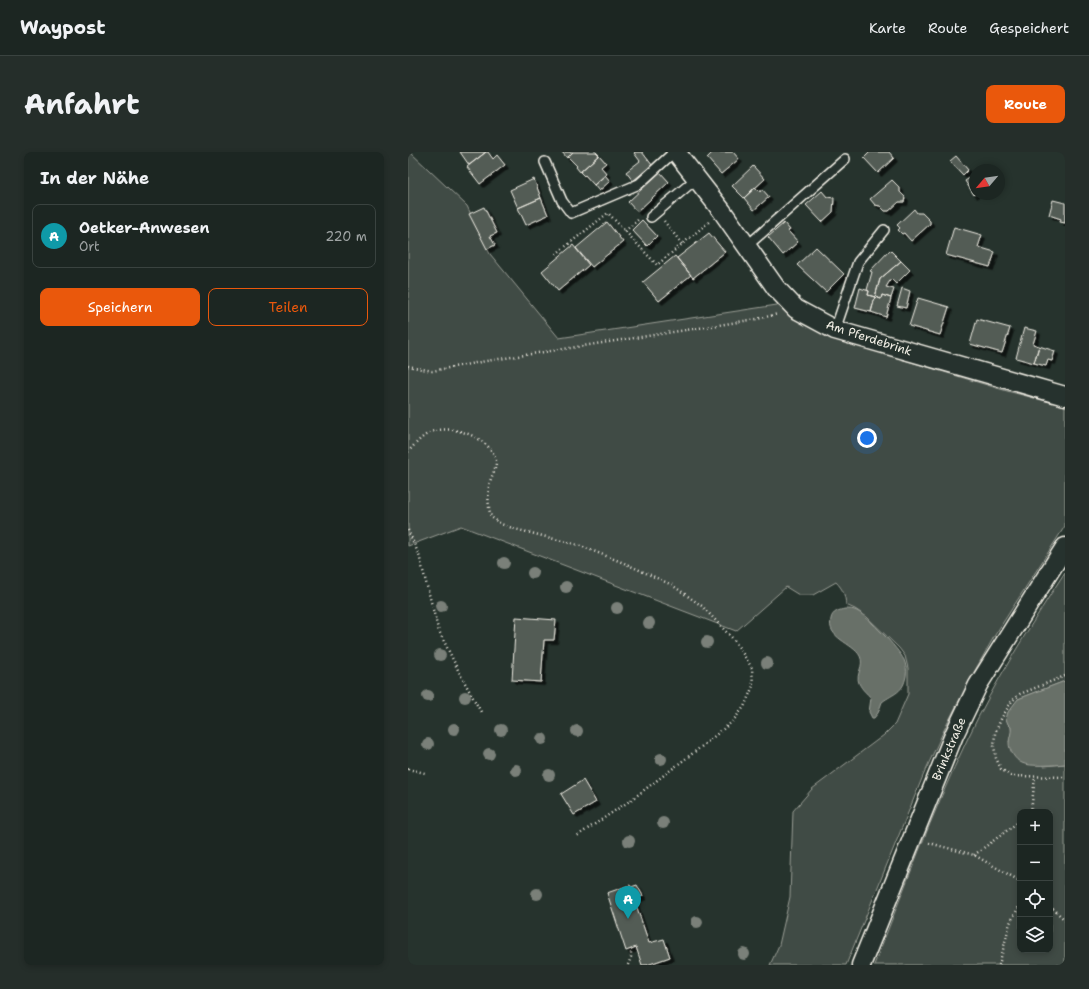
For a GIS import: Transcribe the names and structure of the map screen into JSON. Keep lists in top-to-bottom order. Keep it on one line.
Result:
{"streets":{"street":["Am Pferdebrink","Brinkstraße"]},"north":"bottom left","page":{"header":"Waypost","nav":["Karte","Route","Gespeichert"],"title":"Anfahrt","buttons":["Route",["Speichern","Teilen"]],"heading":"In der Nähe","list":[{"mark":"A","name":"Oetker-Anwesen","note":"Ort","value":"220 m"}],"map_buttons":["+","−"],"pins":"A"}}
